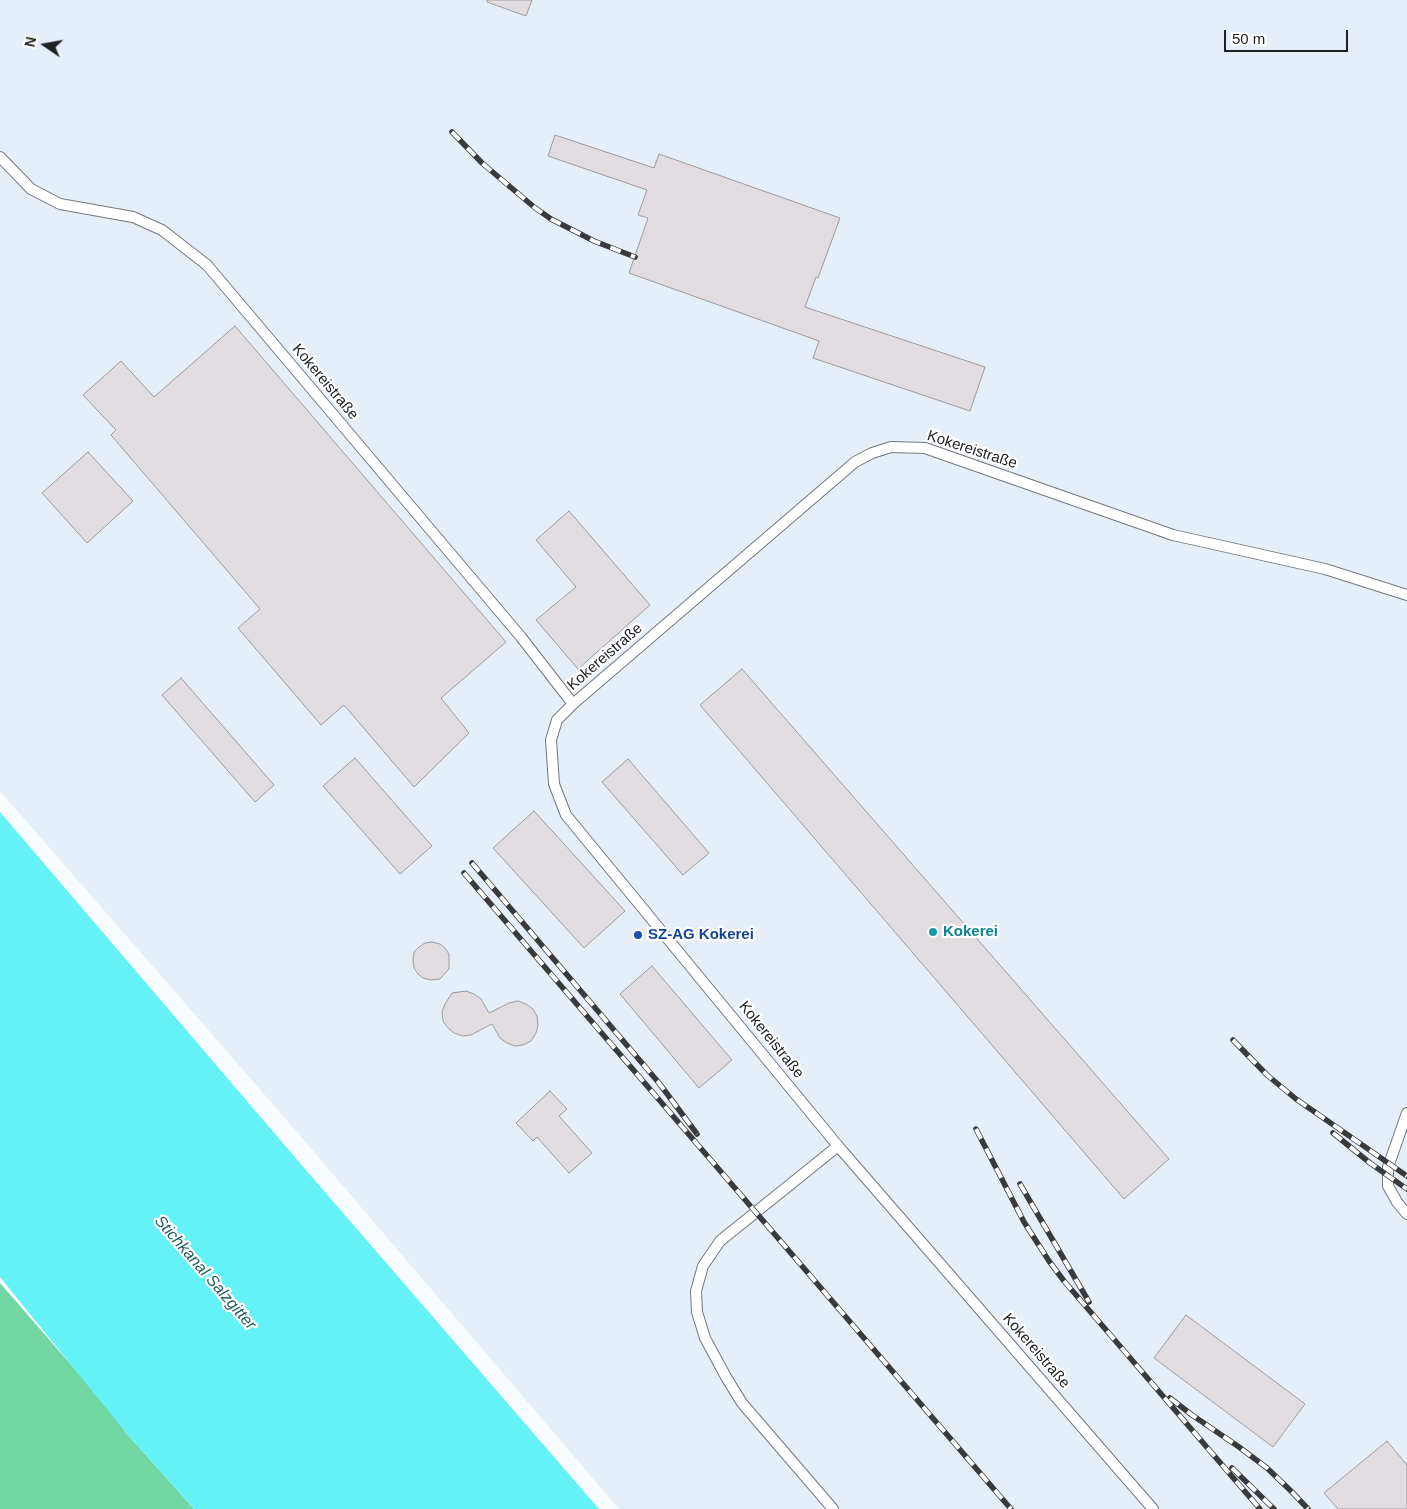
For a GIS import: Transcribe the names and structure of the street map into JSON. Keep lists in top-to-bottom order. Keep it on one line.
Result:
{"streets":{"lane":["Kokereistraße"]},"water":["Stichkanal Salzgitter"],"places":["Kokerei","SZ-AG Kokerei"],"scale_bar":"50 m","north":"left"}
